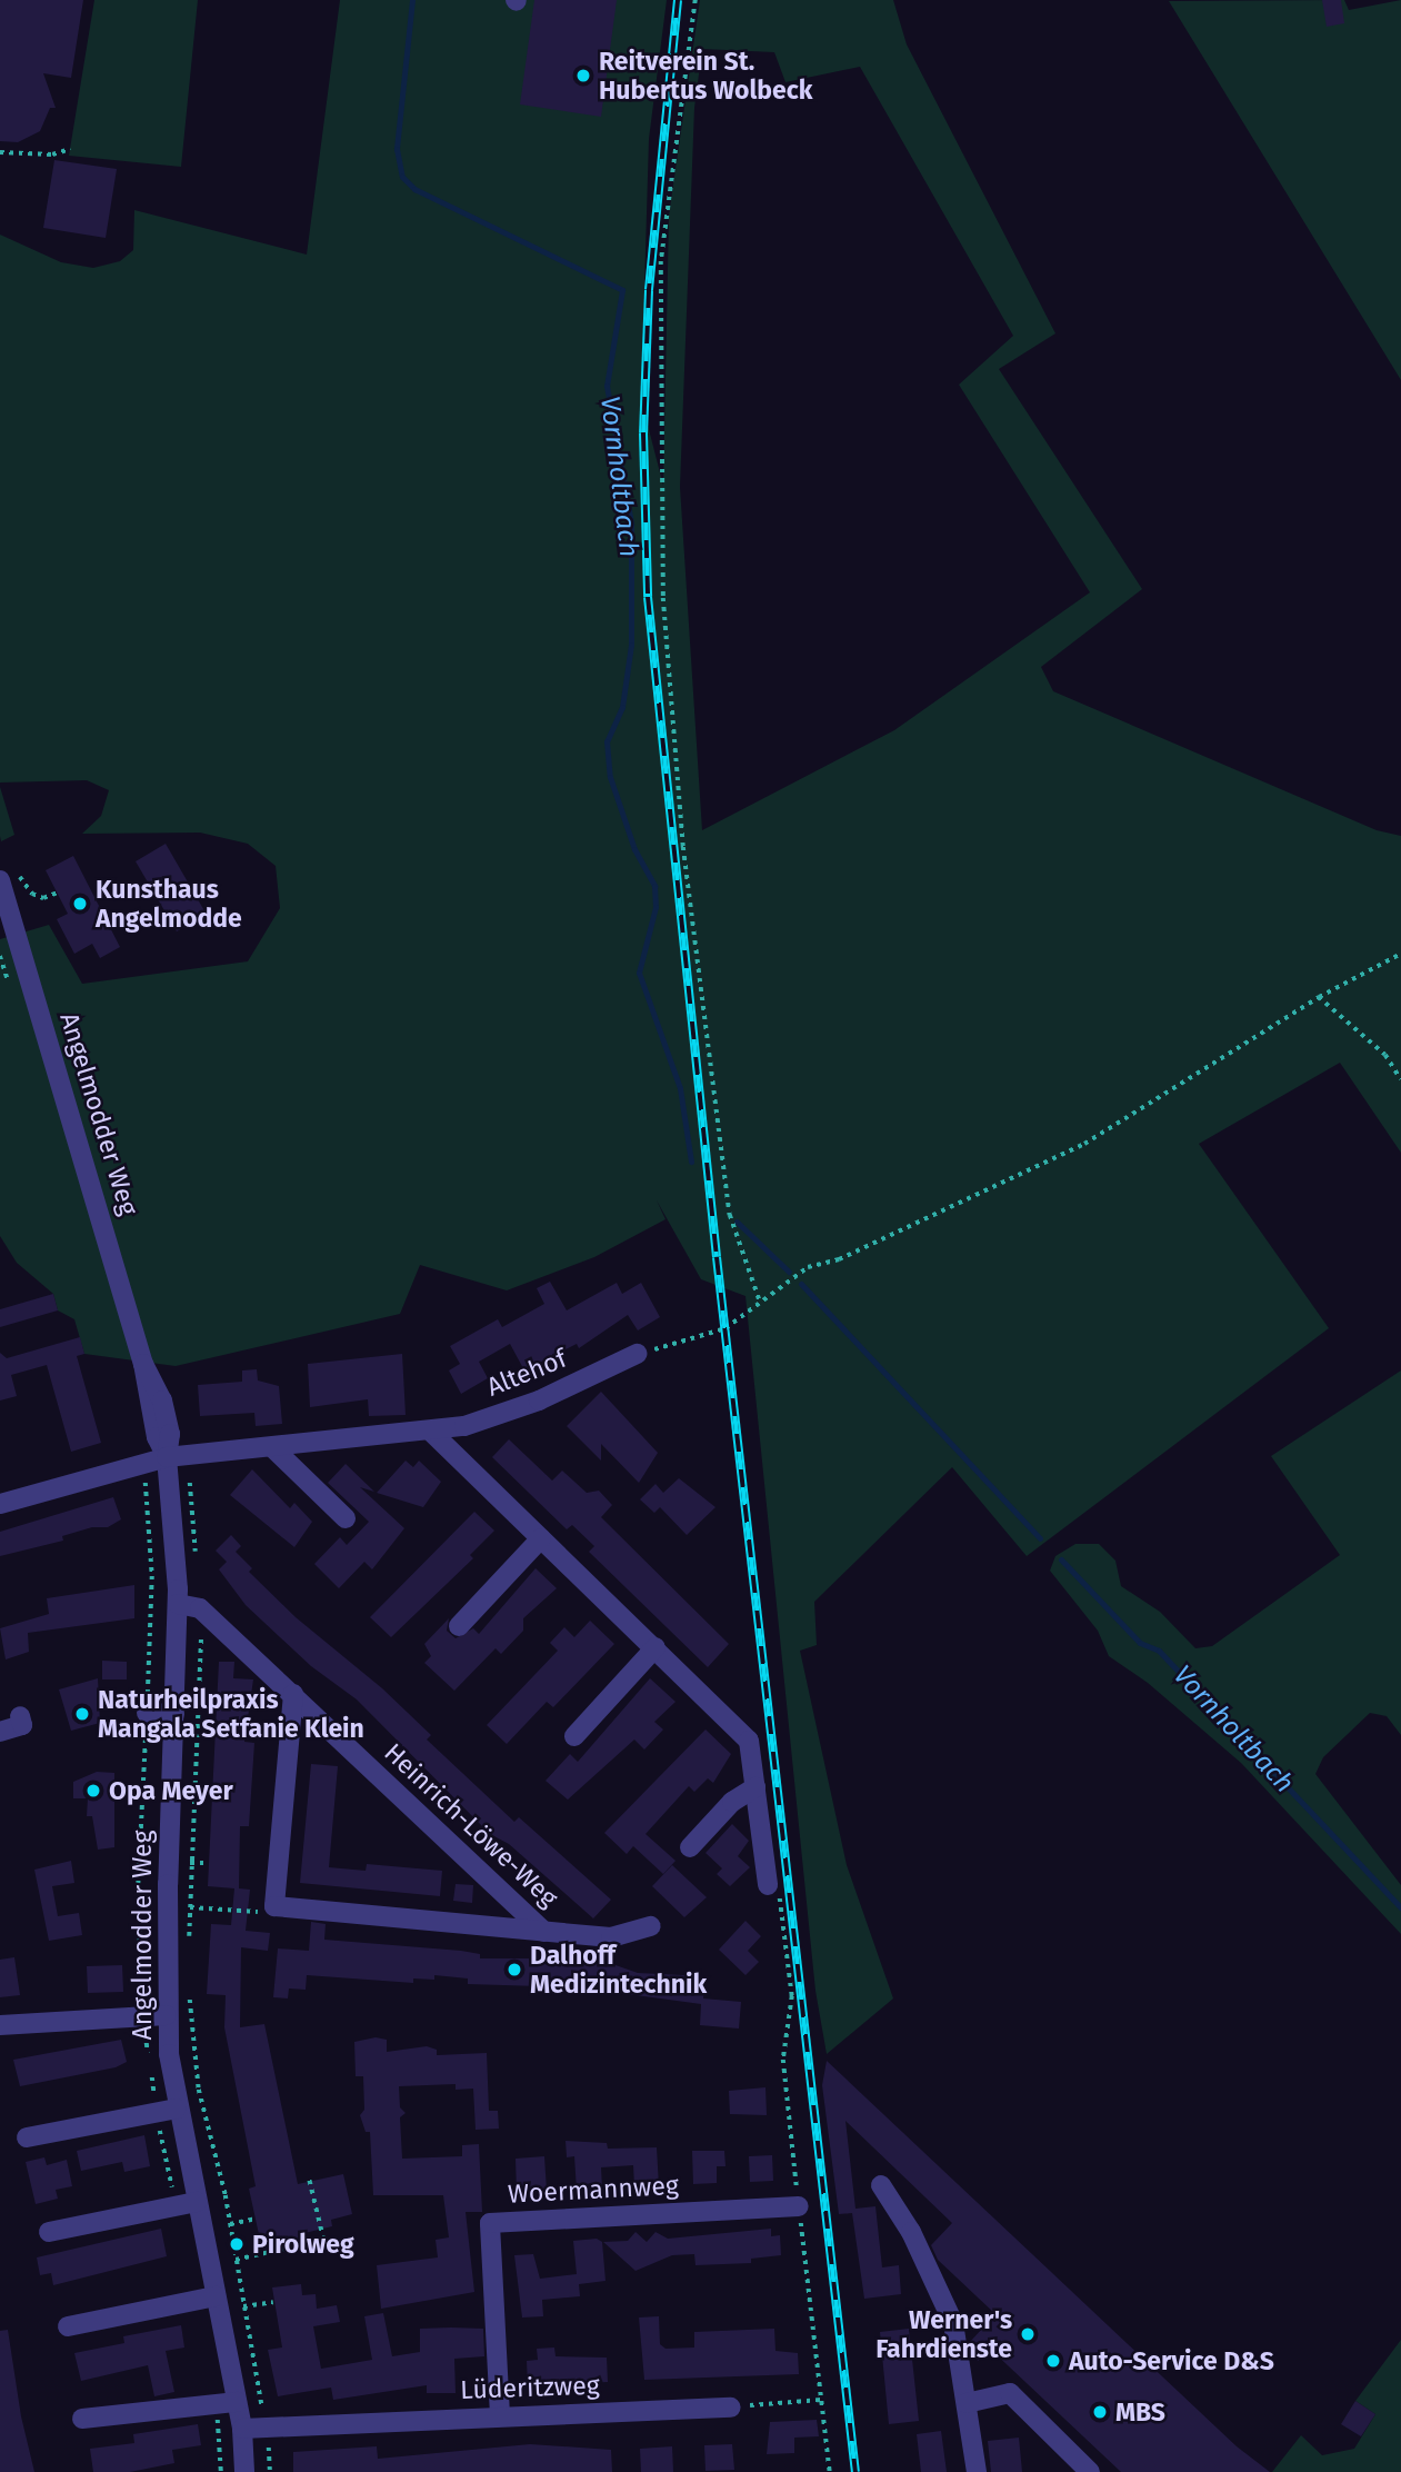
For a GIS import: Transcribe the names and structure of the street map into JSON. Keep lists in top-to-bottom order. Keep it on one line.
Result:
{"streets":{"street":["Angelmodder Weg","Altehof","Heinrich-Löwe-Weg","Woermannweg","Lüderitzweg"]},"crossings":[["Angelmodder Weg","Altehof"],["Angelmodder Weg","Lüderitzweg"],["Woermannweg","Lüderitzweg"]],"water":["Vornholtbach"],"places":["Reitverein St. Hubertus Wolbeck","Kunsthaus Angelmodde","Naturheilpraxis Mangala Setfanie Klein","Opa Meyer","Dalhoff Medizintechnik","Pirolweg","Werner's Fahrdienste","Auto-Service D&S","MBS"]}
